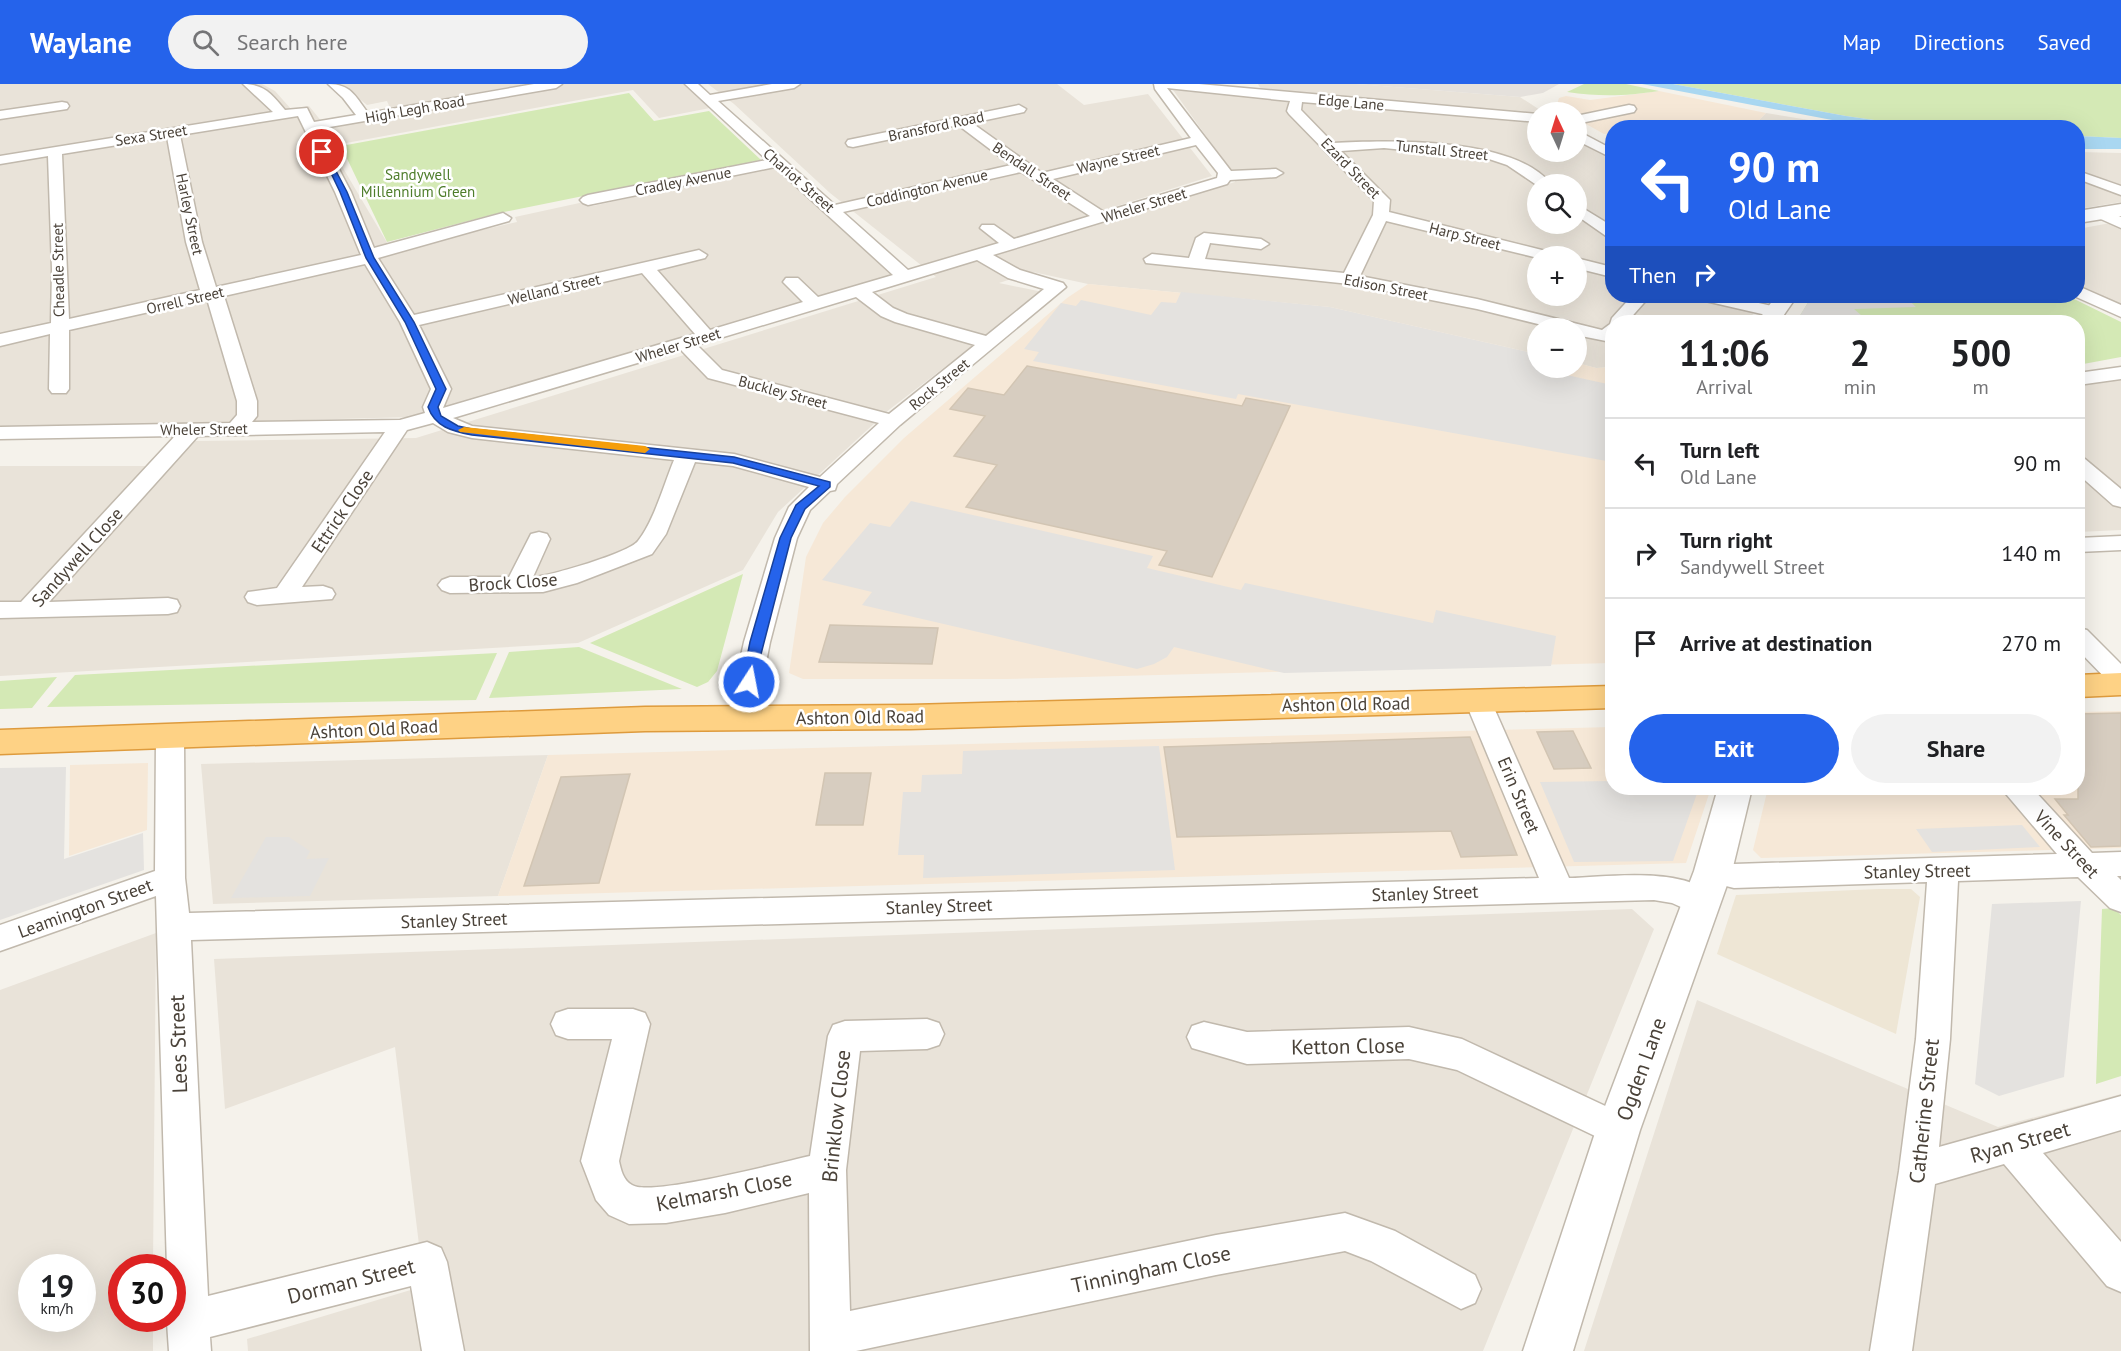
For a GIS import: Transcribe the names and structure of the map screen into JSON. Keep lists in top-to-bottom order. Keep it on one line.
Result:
{"streets":{"highway":["Ashton Old Road"],"street":["Edge Lane","High Legh Road","Bransford Road","Sexa Street","Tunstall Street","Wayne Street","Ezard Street","Bendall Street","Chariot Street","Cradley Avenue","Coddington Avenue","Wheler Street","Harley Street","Harp Street","Cheadle Street","Edison Street","Welland Street","Orrell Street","Rock Street","Buckley Street","Ettrick Close","Sandywell Close","Brock Close","Erin Street","Vine Street","Stanley Street","Leamington Street","Lees Street","Ketton Close","Ogden Lane","Catherine Street","Brinklow Close","Ryan Street","Kelmarsh Close","Tinningham Close","Dorman Street"]},"crossings":[["Edge Lane","Ezard Street"],["High Legh Road","Sexa Street"],["Bransford Road","Bendall Street"],["Sexa Street","Harley Street"],["Sexa Street","Cheadle Street"],["Tunstall Street","Ezard Street"],["Wayne Street","Bendall Street"],["Ezard Street","Harp Street"],["Ezard Street","Edison Street"],["Bendall Street","Coddington Avenue"],["Bendall Street","Wheler Street"],["Chariot Street","Cradley Avenue"],["Chariot Street","Coddington Avenue"],["Chariot Street","Wheler Street"],["Wheler Street","Harley Street"],["Wheler Street","Rock Street"],["Wheler Street","Buckley Street"],["Wheler Street","Ettrick Close"],["Wheler Street","Sandywell Close"],["Harley Street","Orrell Street"],["Cheadle Street","Orrell Street"],["Rock Street","Buckley Street"],["Rock Street","Ashton Old Road"],["Ashton Old Road","Erin Street"],["Ashton Old Road","Lees Street"],["Erin Street","Stanley Street"],["Vine Street","Stanley Street"],["Stanley Street","Lees Street"],["Stanley Street","Ogden Lane"],["Stanley Street","Catherine Street"],["Leamington Street","Lees Street"],["Lees Street","Dorman Street"],["Ketton Close","Ogden Lane"],["Catherine Street","Ryan Street"],["Brinklow Close","Kelmarsh Close"],["Brinklow Close","Tinningham Close"]],"parks":["Sandywell Millennium Green"],"north":"top","page":{"header":"Waylane","search":"Search here","nav":["Map","Directions","Saved"],"map_buttons":["+","−"],"turn":["90 m","Old Lane"],"then":"Then","eta":["11:06","Arrival","2","min","500","m"],"list":[{"name":"Turn left","note":"Old Lane","value":"90 m"},{"name":"Turn right","note":"Sandywell Street","value":"140 m"},{"name":"Arrive at destination","value":"270 m"}],"buttons":["Exit","Share"],"speed":"19 km/h","limit":"30"}}
